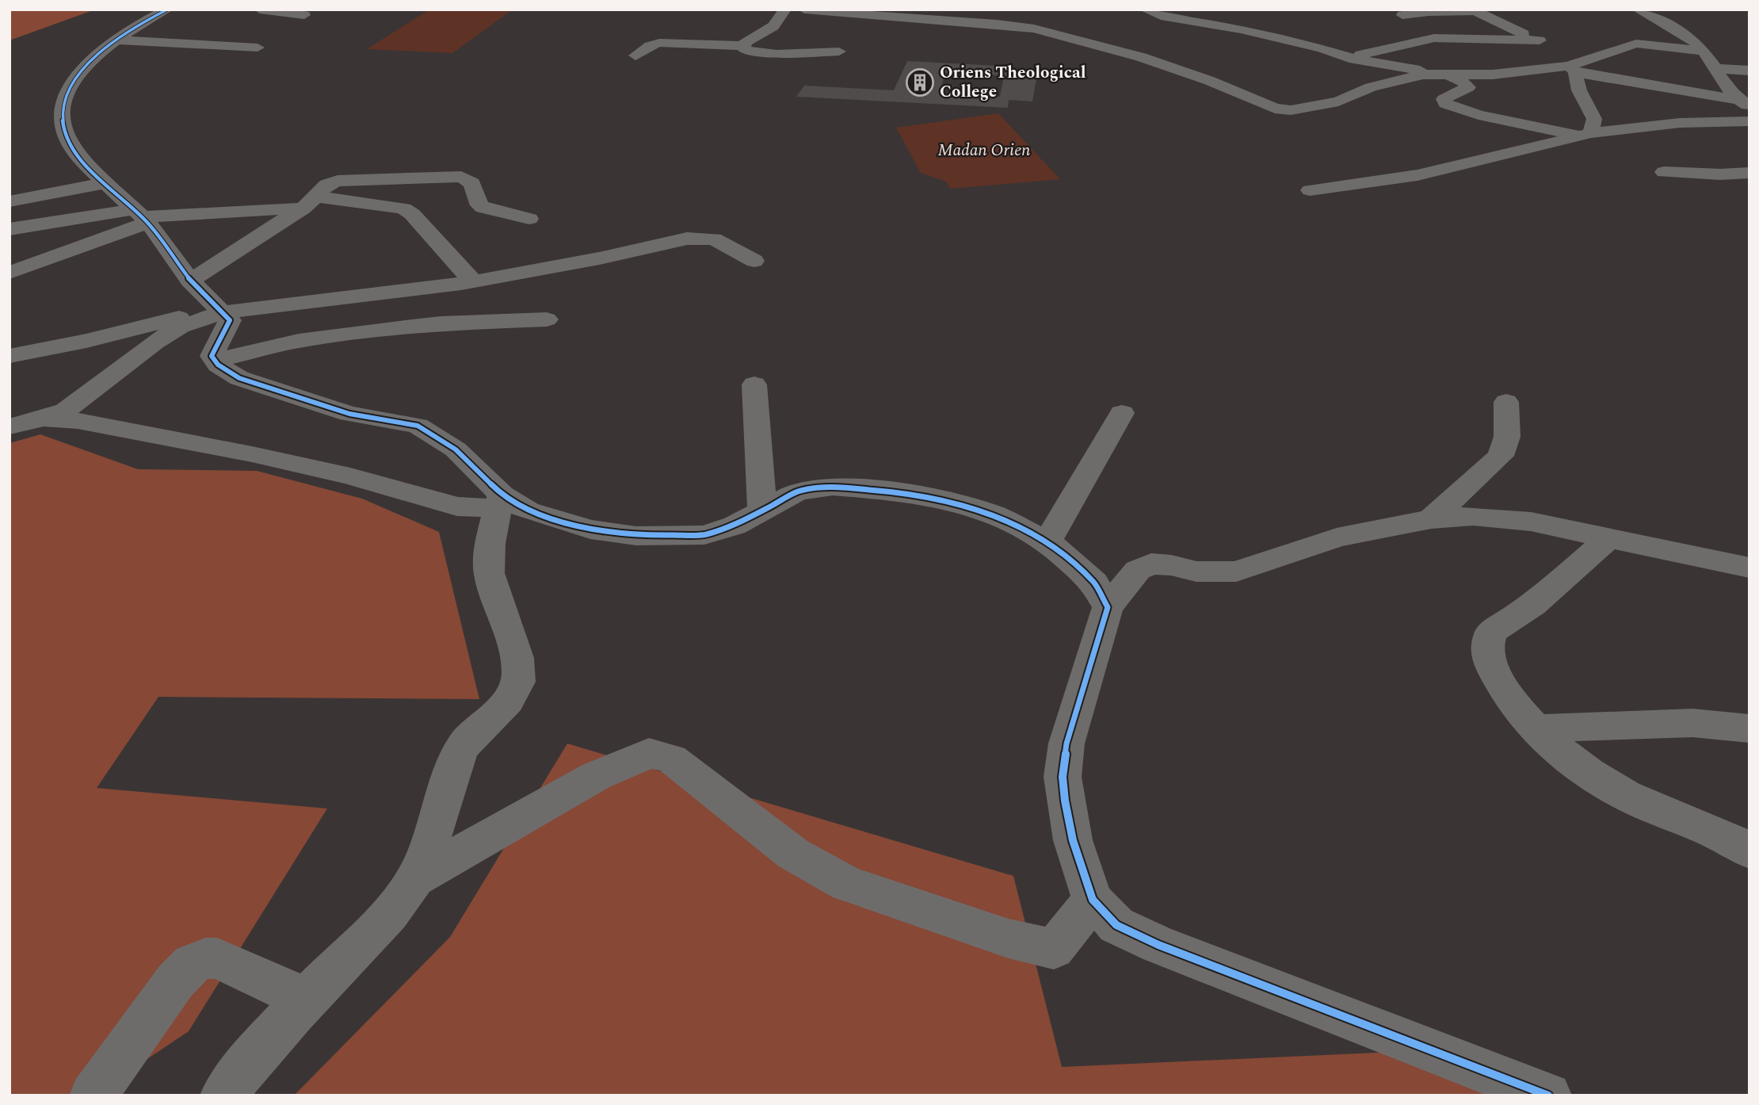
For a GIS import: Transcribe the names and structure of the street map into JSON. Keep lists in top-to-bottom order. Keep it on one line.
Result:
{"parks":["Madan Orien"],"places":{"building":["Oriens Theological College"]}}
